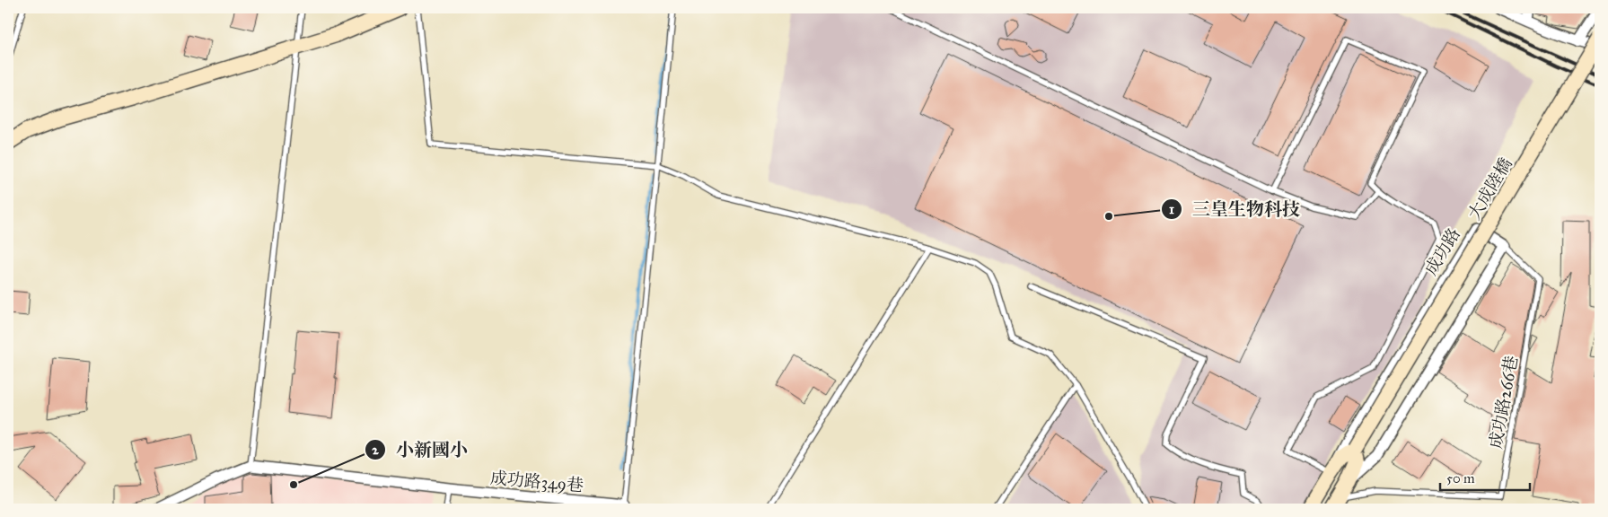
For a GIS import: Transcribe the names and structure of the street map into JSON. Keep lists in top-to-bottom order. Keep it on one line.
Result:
{"streets":{"main road":["大成陸橋","成功路"],"street":["成功路349巷"],"lane":["成功路266巷"]},"crossings":[["大成陸橋","成功路"],["成功路","成功路266巷"]],"places":["三皇生物科技","小新國小"],"scale_bar":"50 m"}
